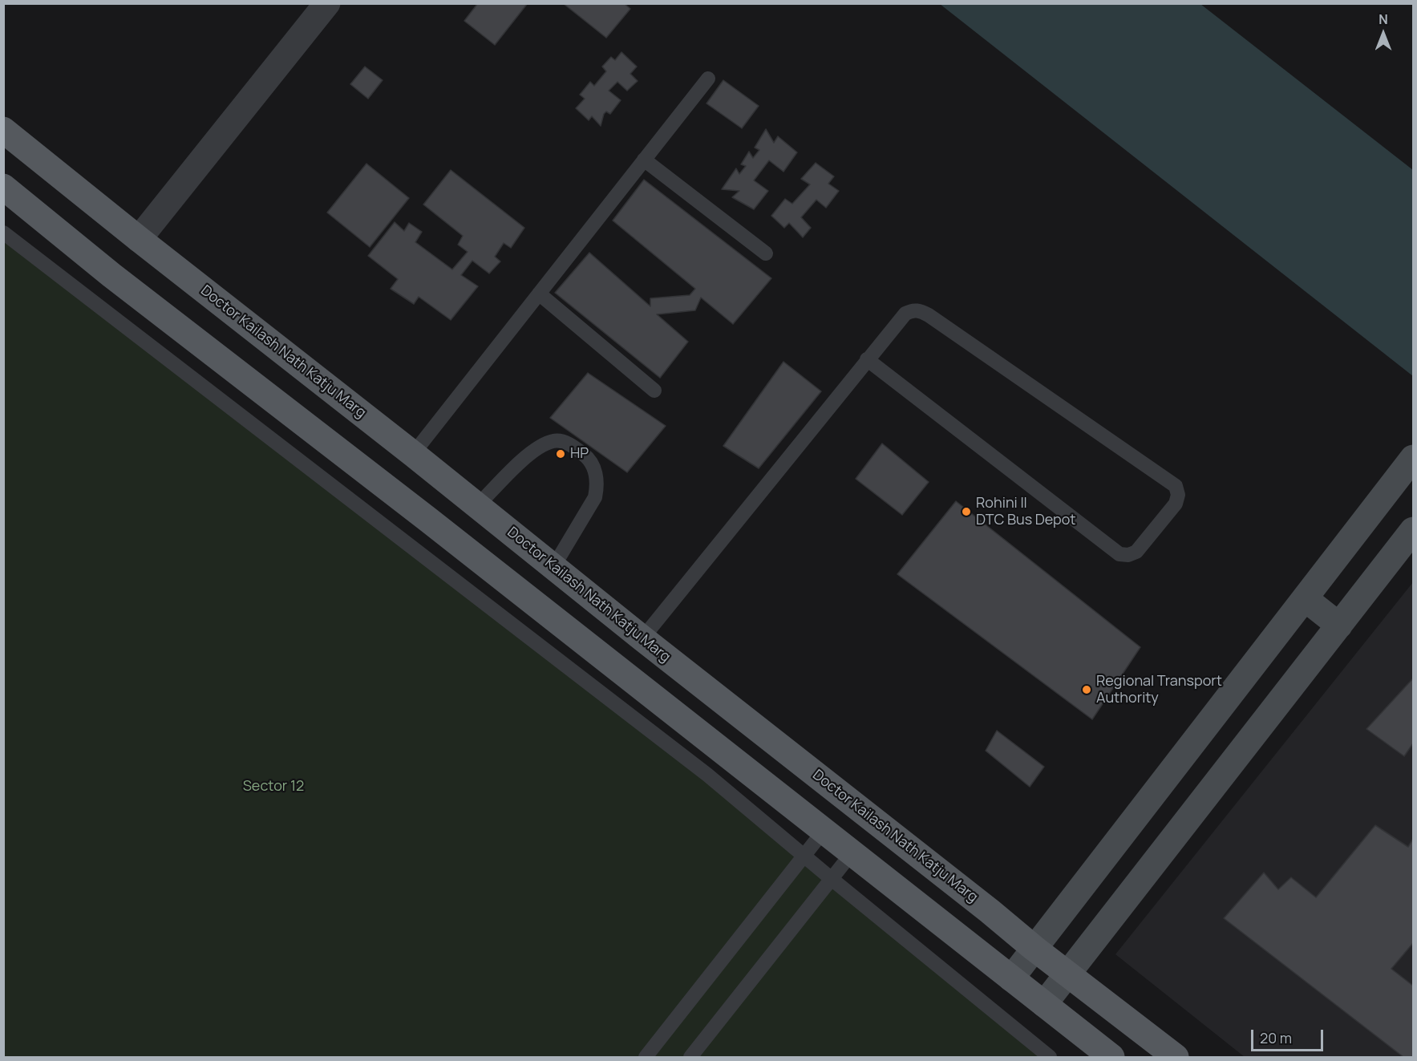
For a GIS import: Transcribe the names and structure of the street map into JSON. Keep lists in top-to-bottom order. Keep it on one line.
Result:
{"streets":{"main road":["Doctor Kailash Nath Katju Marg"]},"parks":["Sector 12"],"places":["HP","Rohini II DTC Bus Depot","Regional Transport Authority"],"scale_bar":"20 m","north":"top"}
